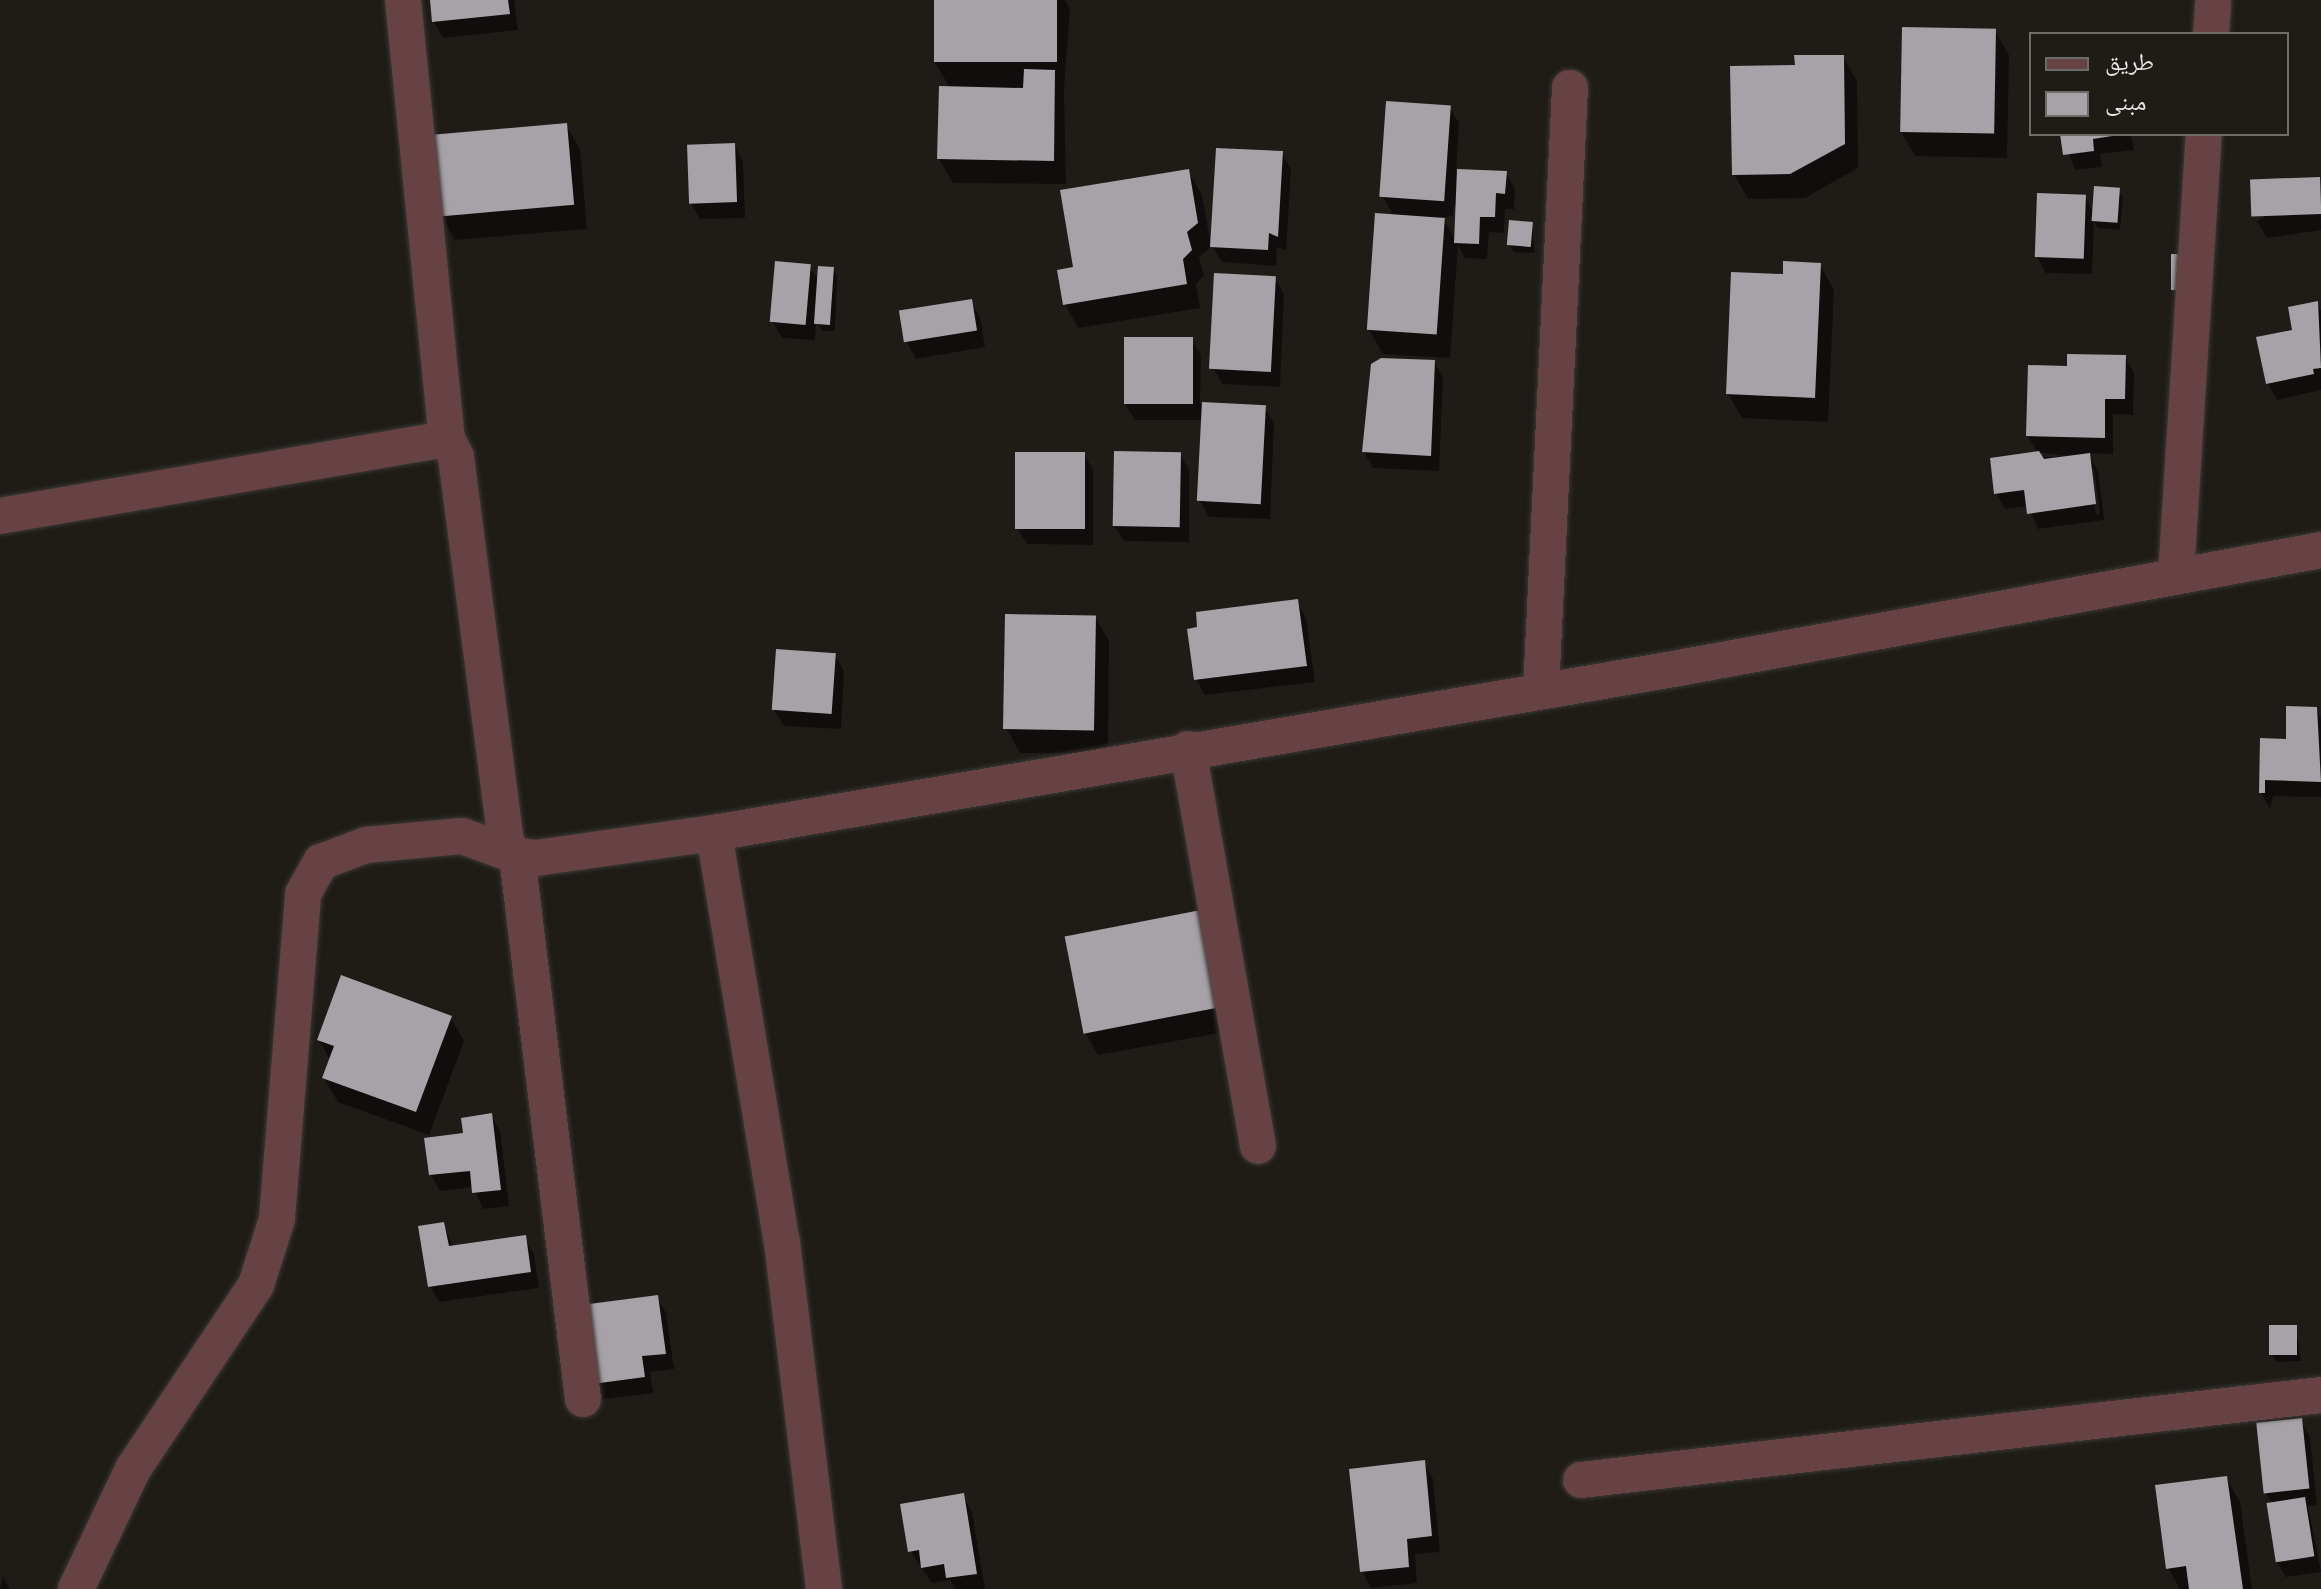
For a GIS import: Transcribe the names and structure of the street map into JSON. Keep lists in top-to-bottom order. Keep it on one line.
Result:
{"legend":["طريق","مبنى"]}
